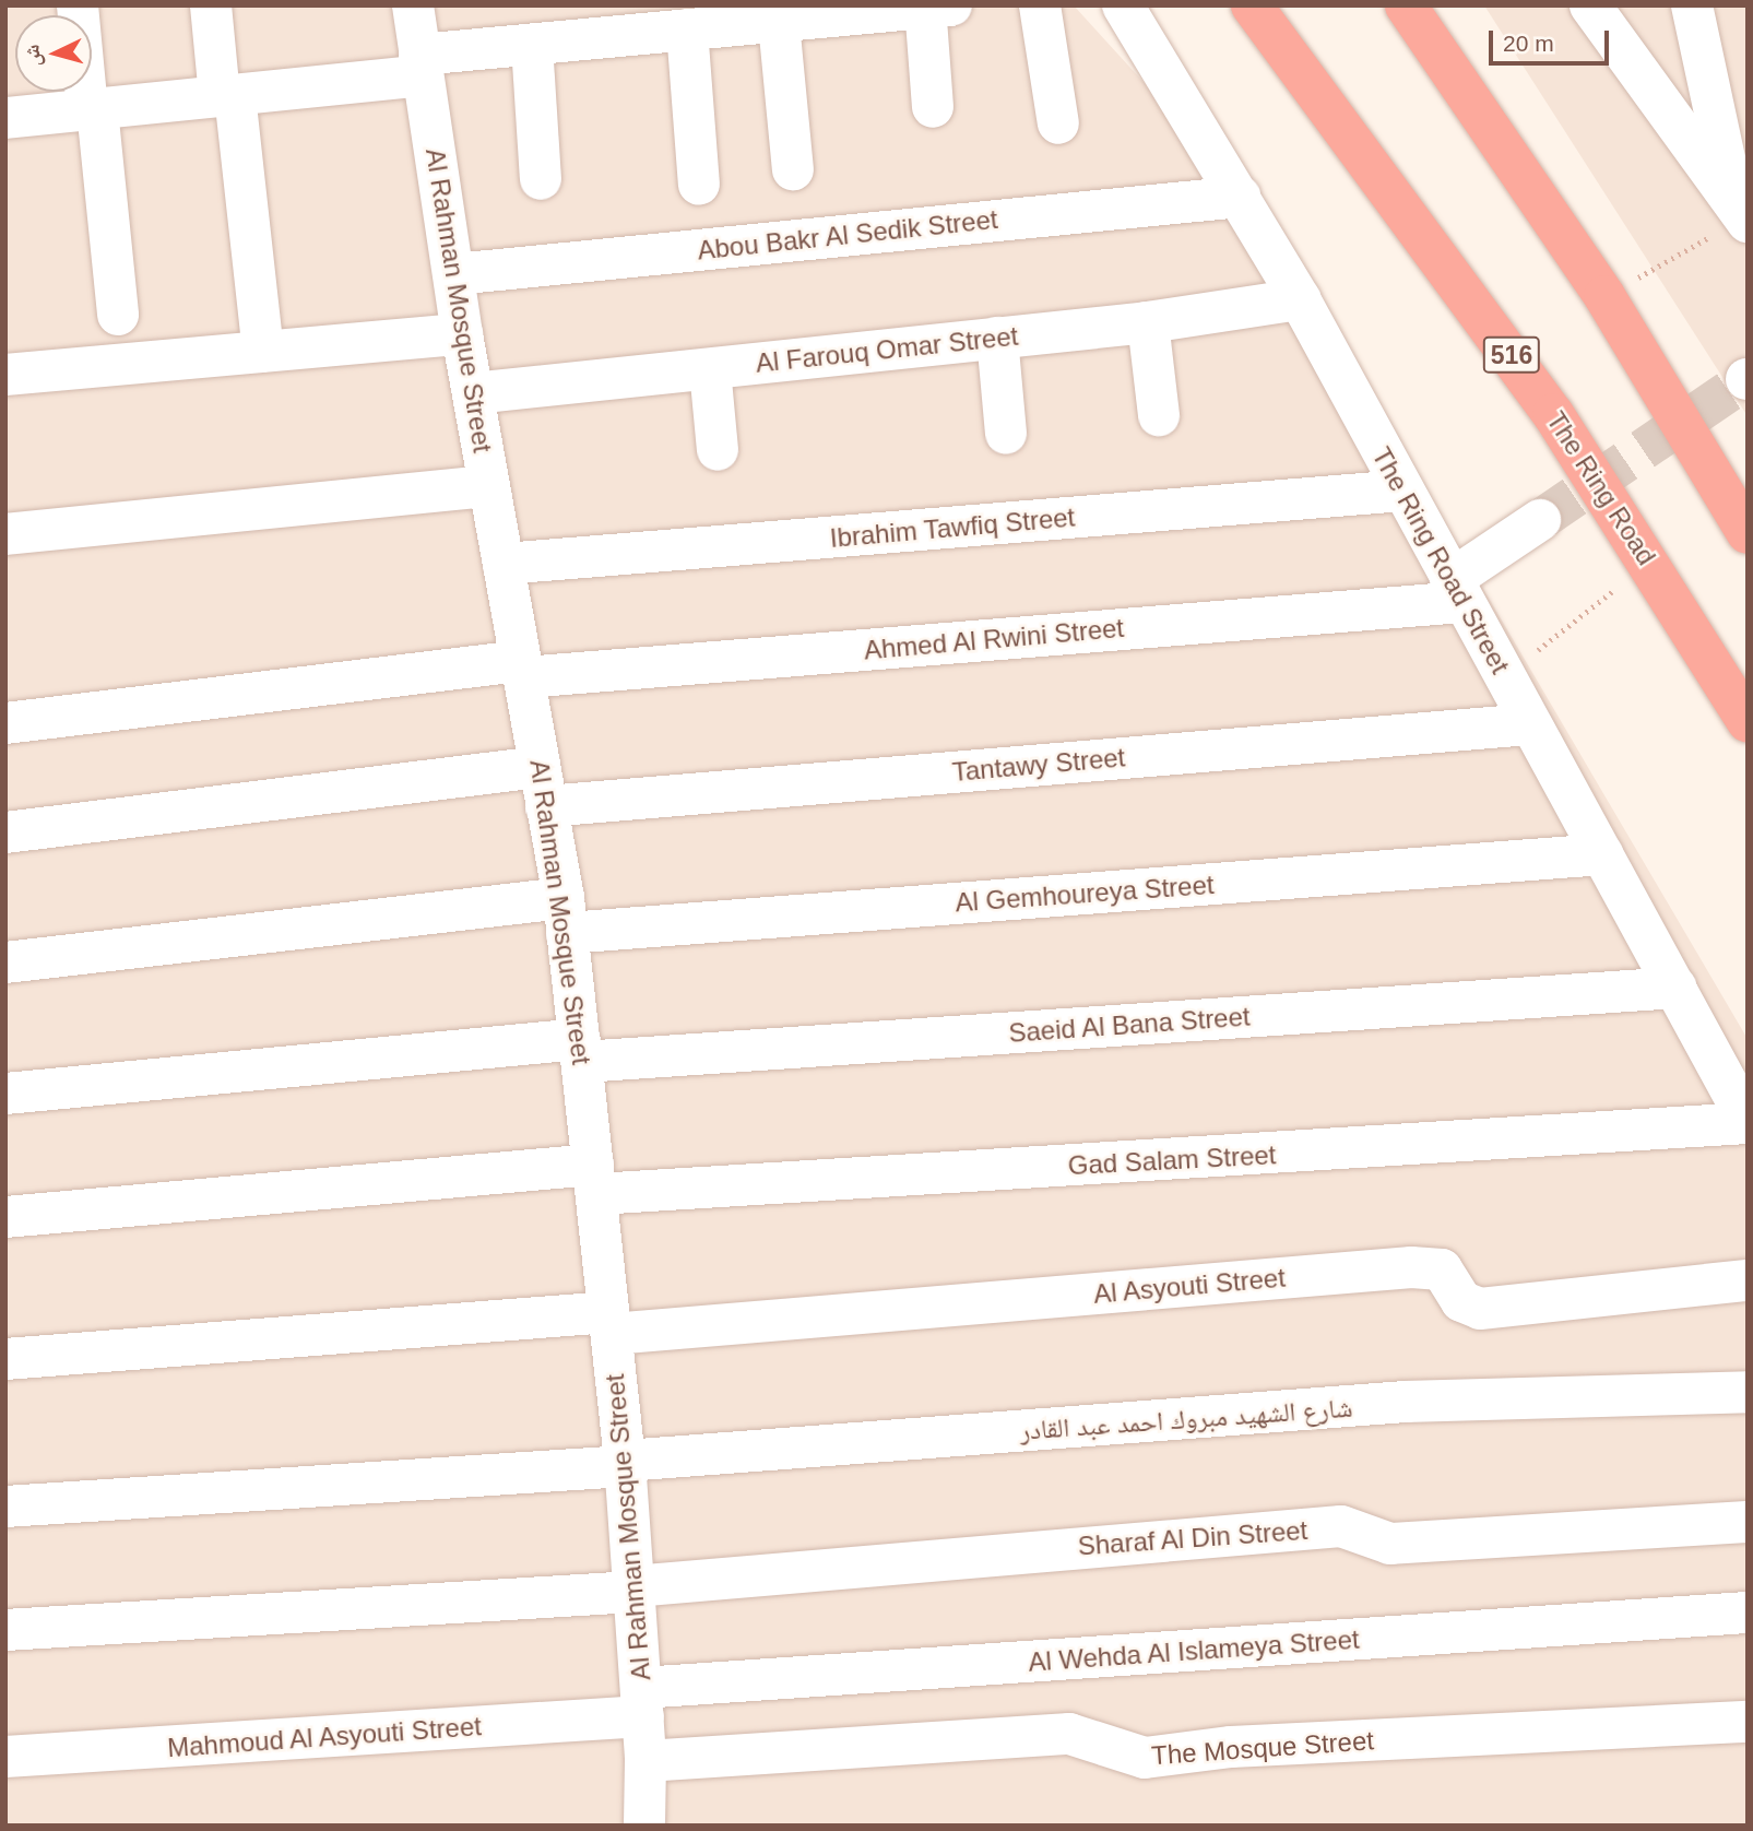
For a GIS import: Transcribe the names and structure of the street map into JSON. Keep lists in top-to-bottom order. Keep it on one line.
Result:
{"streets":{"highway":["516","The Ring Road"],"street":["Abou Bakr Al Sedik Street","Al Rahman Mosque Street","Al Farouq Omar Street","Ibrahim Tawfiq Street","The Ring Road Street","Ahmed Al Rwini Street","Tantawy Street","Al Gemhoureya Street","Saeid Al Bana Street","Gad Salam Street","Al Asyouti Street","شارع الشهيد مبروك احمد عبد القادر","Sharaf Al Din Street","Al Wehda Al Islameya Street","Mahmoud Al Asyouti Street","The Mosque Street"]},"crossings":[["Abou Bakr Al Sedik Street","Al Rahman Mosque Street"],["Abou Bakr Al Sedik Street","The Ring Road Street"],["Al Rahman Mosque Street","Al Farouq Omar Street"],["Al Rahman Mosque Street","Ibrahim Tawfiq Street"],["Al Rahman Mosque Street","Ahmed Al Rwini Street"],["Al Rahman Mosque Street","Tantawy Street"],["Al Rahman Mosque Street","Al Gemhoureya Street"],["Al Rahman Mosque Street","Saeid Al Bana Street"],["Al Rahman Mosque Street","Gad Salam Street"],["Al Rahman Mosque Street","Al Asyouti Street"],["Al Rahman Mosque Street","شارع الشهيد مبروك احمد عبد القادر"],["Al Rahman Mosque Street","Sharaf Al Din Street"],["Al Rahman Mosque Street","Al Wehda Al Islameya Street"],["Al Rahman Mosque Street","Mahmoud Al Asyouti Street"],["Al Rahman Mosque Street","The Mosque Street"],["Al Farouq Omar Street","The Ring Road Street"],["Ibrahim Tawfiq Street","The Ring Road Street"],["The Ring Road Street","Ahmed Al Rwini Street"],["The Ring Road Street","Tantawy Street"],["The Ring Road Street","Al Gemhoureya Street"],["The Ring Road Street","Saeid Al Bana Street"],["The Ring Road Street","Gad Salam Street"],["Al Wehda Al Islameya Street","Mahmoud Al Asyouti Street"]],"scale_bar":"20 m","north":"left"}
